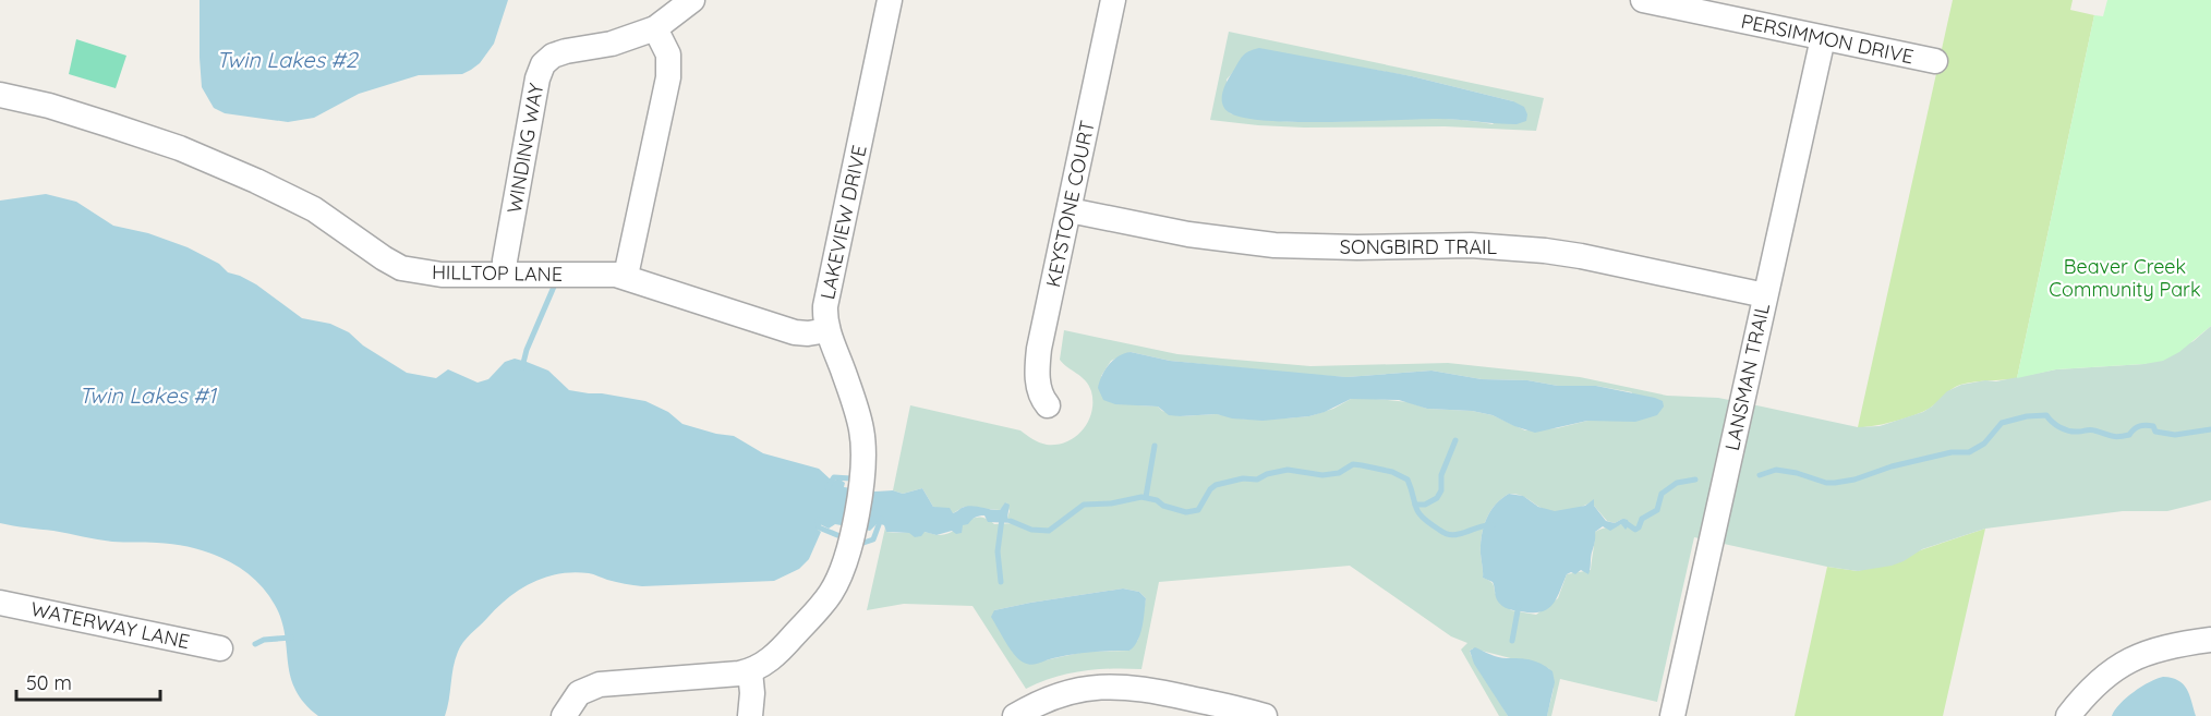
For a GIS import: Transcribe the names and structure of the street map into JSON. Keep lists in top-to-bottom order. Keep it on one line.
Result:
{"streets":{"street":["PERSIMMON DRIVE","WINDING WAY","KEYSTONE COURT","LAKEVIEW DRIVE","SONGBIRD TRAIL","HILLTOP LANE","LANSMAN TRAIL","WATERWAY LANE"]},"crossings":[["PERSIMMON DRIVE","LANSMAN TRAIL"],["WINDING WAY","HILLTOP LANE"],["KEYSTONE COURT","SONGBIRD TRAIL"],["LAKEVIEW DRIVE","HILLTOP LANE"],["SONGBIRD TRAIL","LANSMAN TRAIL"]],"water":["Twin Lakes #2","Twin Lakes #1"],"parks":["Beaver Creek Community Park"],"scale_bar":"50 m"}
